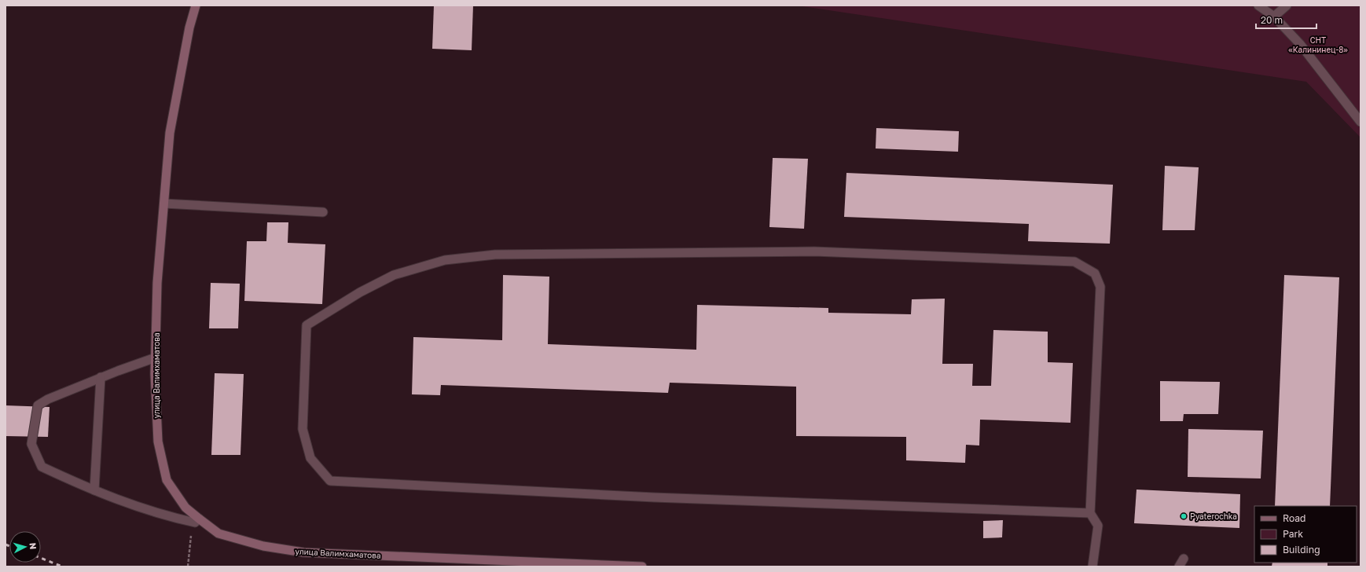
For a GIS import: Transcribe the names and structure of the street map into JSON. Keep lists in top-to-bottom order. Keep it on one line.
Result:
{"streets":{"main road":["улица Валимхаматова"]},"parks":["СНТ «Калининец-8»"],"places":["Pyaterochka"],"legend":["Road","Park","Building"],"scale_bar":"20 m","north":"right"}
